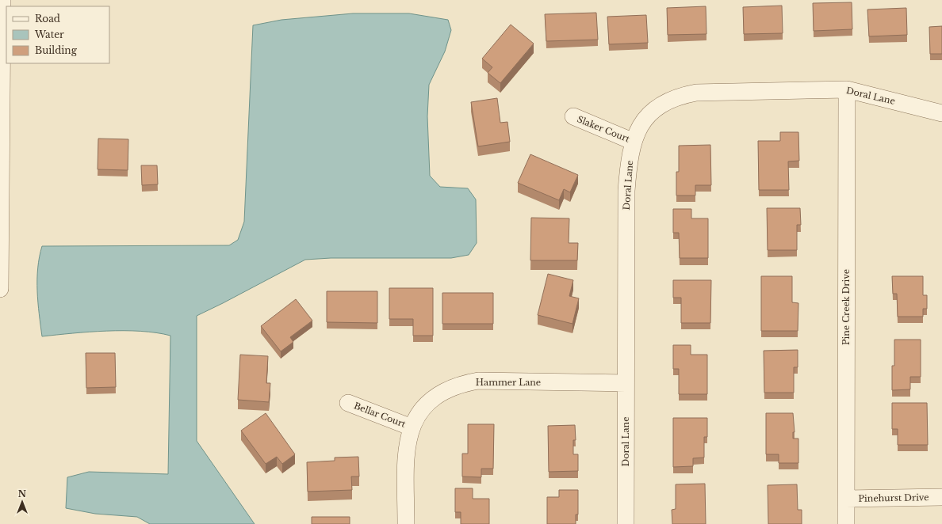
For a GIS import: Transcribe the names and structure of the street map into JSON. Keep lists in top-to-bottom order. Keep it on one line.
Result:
{"streets":{"street":["Doral Lane","Slaker Court","Pine Creek Drive","Hammer Lane","Bellar Court","Pinehurst Drive"]},"crossings":[["Doral Lane","Slaker Court"],["Doral Lane","Pine Creek Drive"],["Doral Lane","Hammer Lane"],["Pine Creek Drive","Pinehurst Drive"],["Hammer Lane","Bellar Court"]],"legend":["Road","Water","Building"],"north":"top"}
